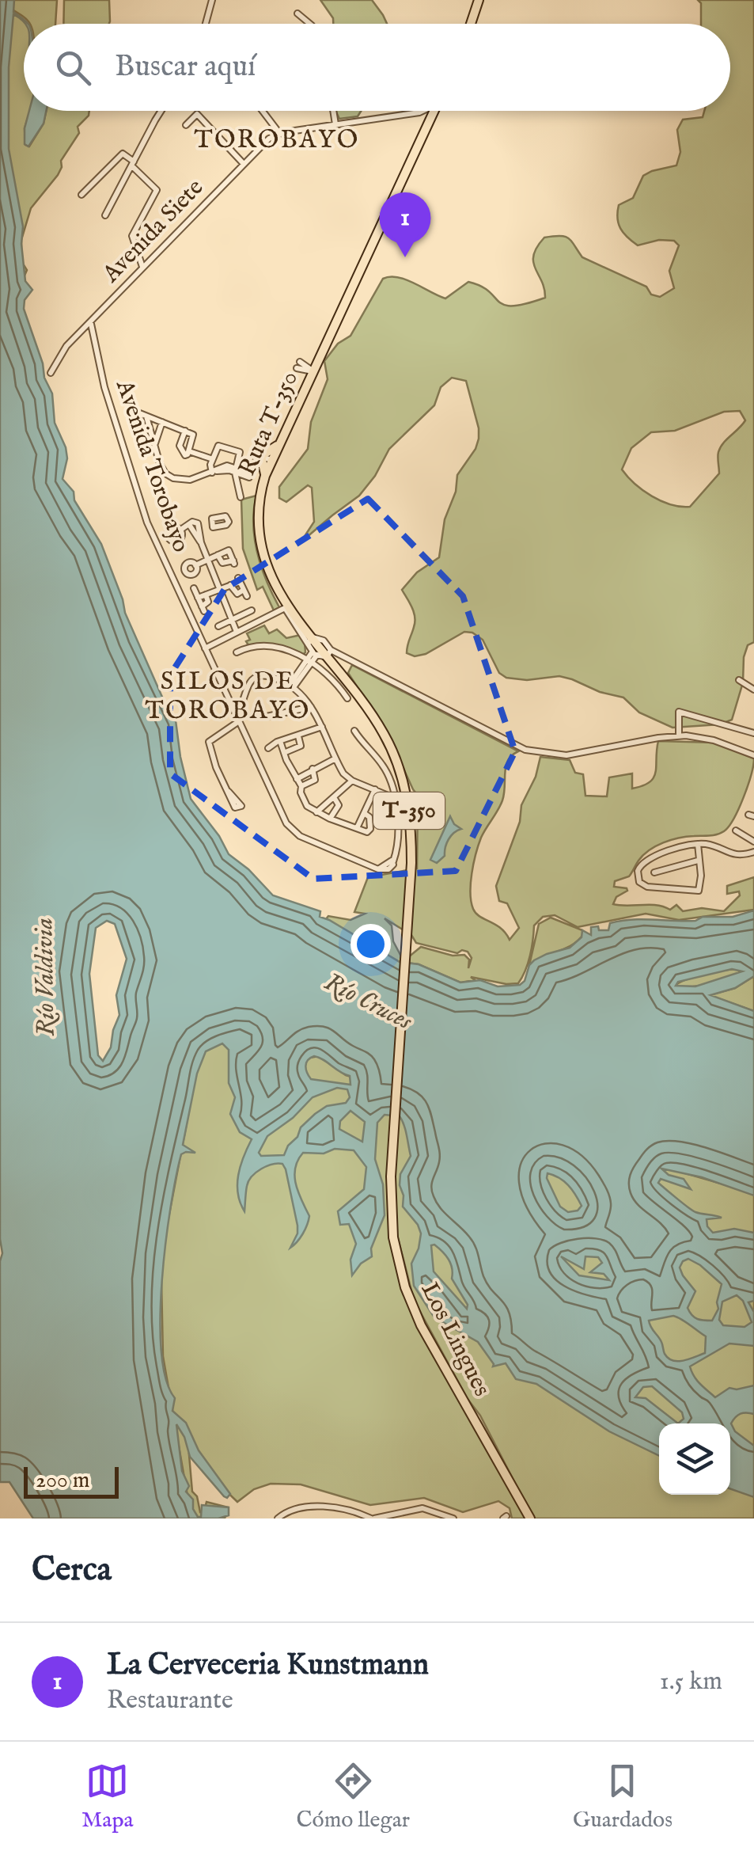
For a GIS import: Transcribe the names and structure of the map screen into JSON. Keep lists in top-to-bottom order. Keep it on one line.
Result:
{"streets":{"main road":["Ruta T-350","T-350","Los Lingues"],"street":["Avenida Siete","Avenida Torobayo"]},"crossings":[["Avenida Siete","Avenida Torobayo"],["Ruta T-350","Los Lingues"]],"districts":["TOROBAYO","SILOS DE TOROBAYO"],"water":["Río Valdivia","Río Cruces"],"scale_bar":"200 m","page":{"search":"Buscar aquí","pins":"1","scale":"200 m","heading":"Cerca","list":[{"mark":"1","name":"La Cerveceria Kunstmann","note":"Restaurante","value":"1.5 km"}],"nav":["Mapa","Cómo llegar","Guardados"]}}
